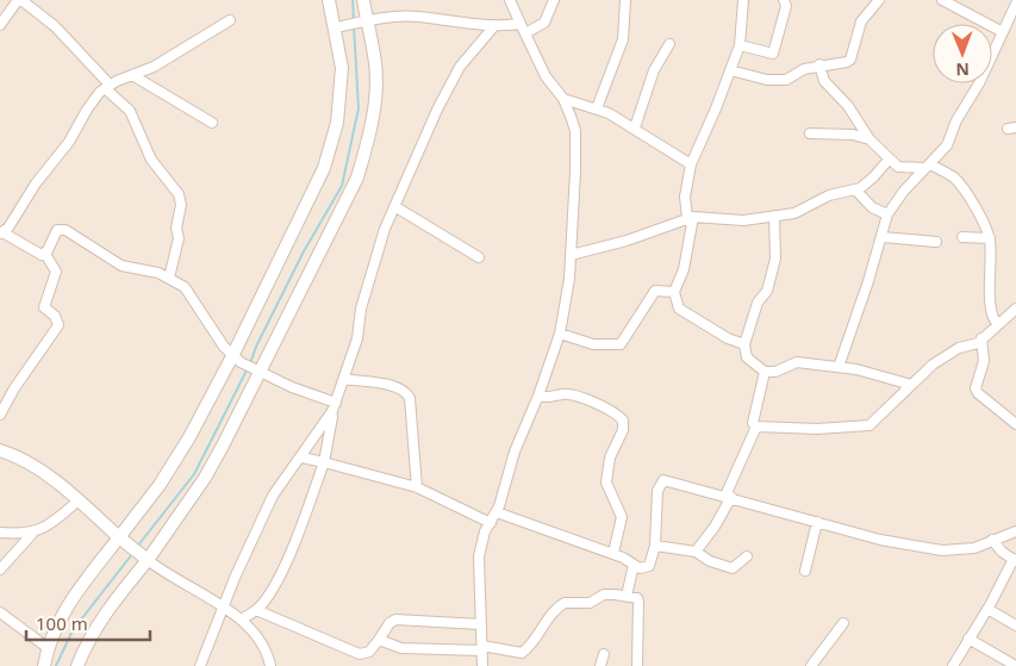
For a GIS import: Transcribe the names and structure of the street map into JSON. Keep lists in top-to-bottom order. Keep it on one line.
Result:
{"scale_bar":"100 m","north":"bottom"}
